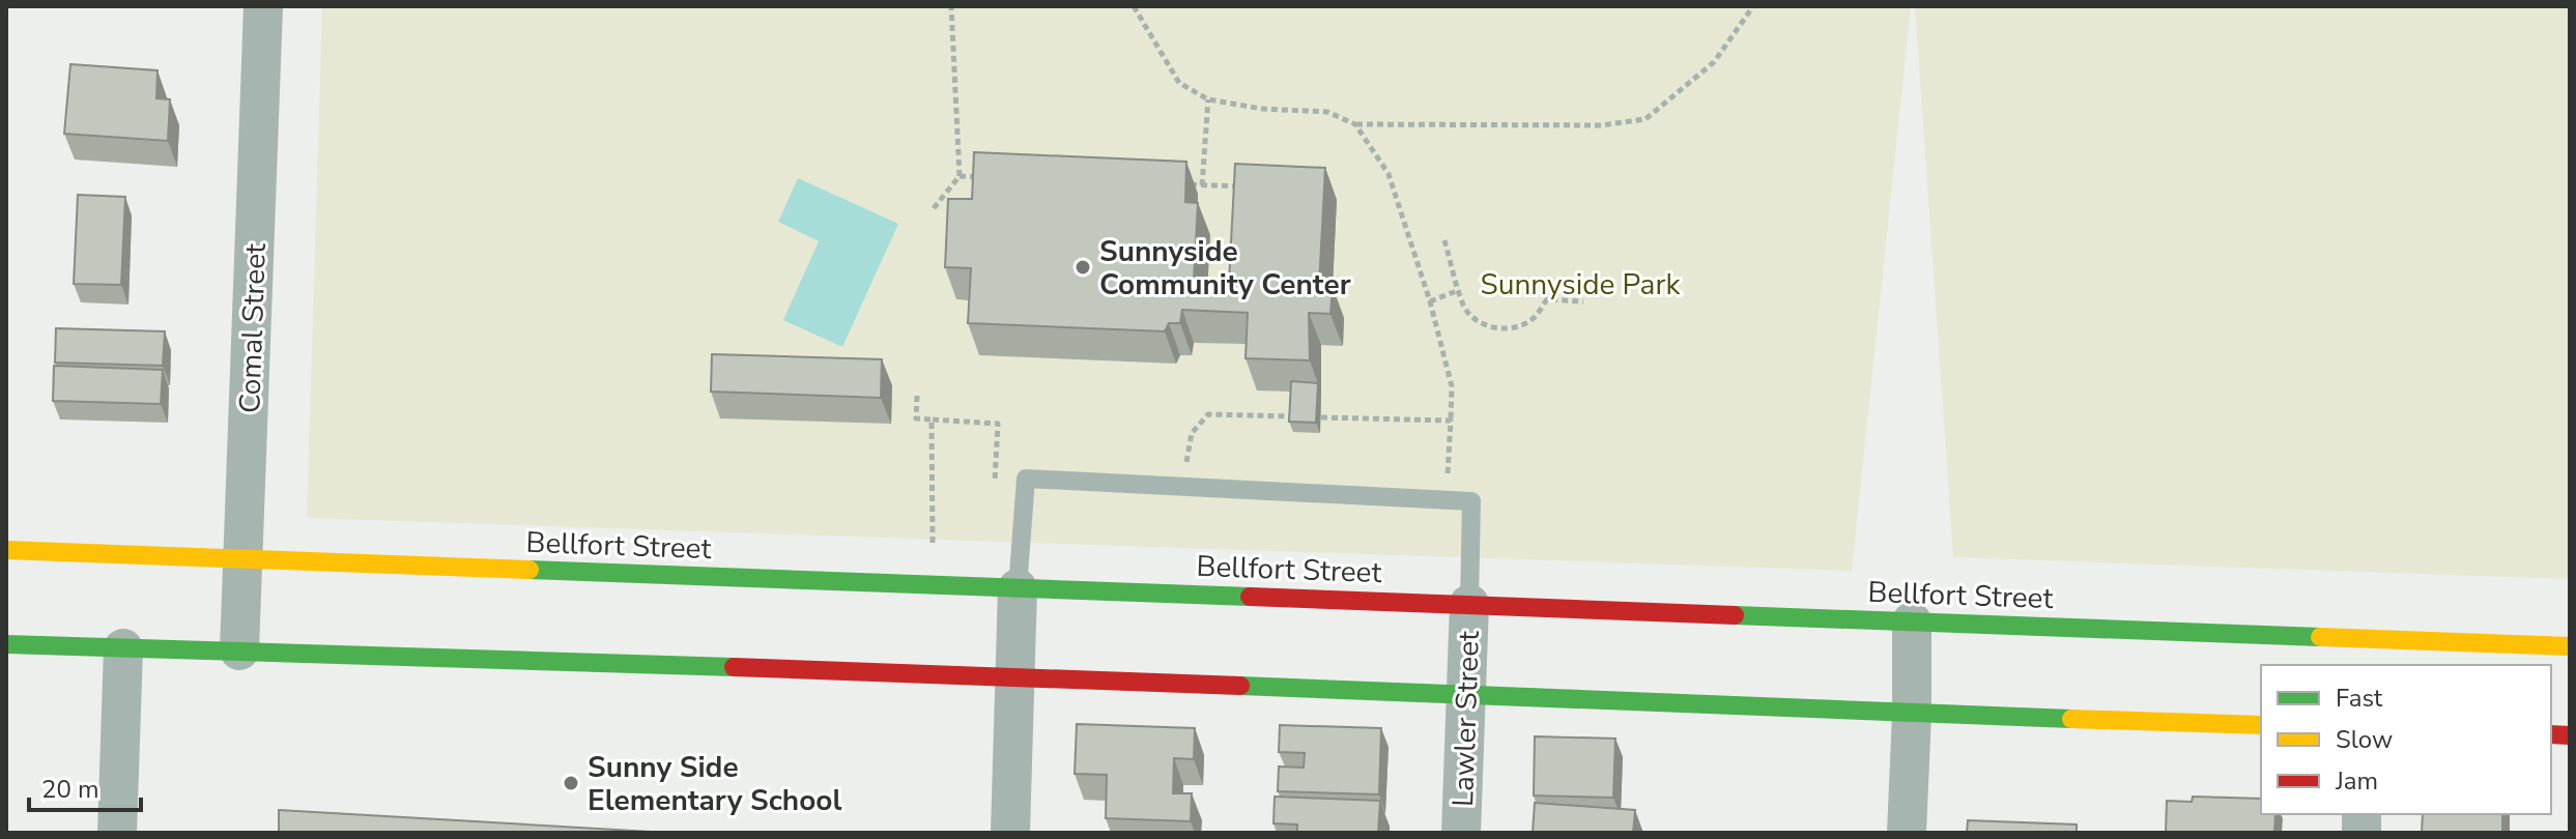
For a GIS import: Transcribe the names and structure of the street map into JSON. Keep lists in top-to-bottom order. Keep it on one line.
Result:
{"streets":{"main road":["Bellfort Street"],"street":["Comal Street","Lawler Street"]},"crossings":[["Comal Street","Bellfort Street"],["Bellfort Street","Lawler Street"]],"parks":["Sunnyside Park"],"places":["Sunnyside Community Center","Sunny Side Elementary School"],"legend":["Fast","Slow","Jam"],"scale_bar":"20 m"}
